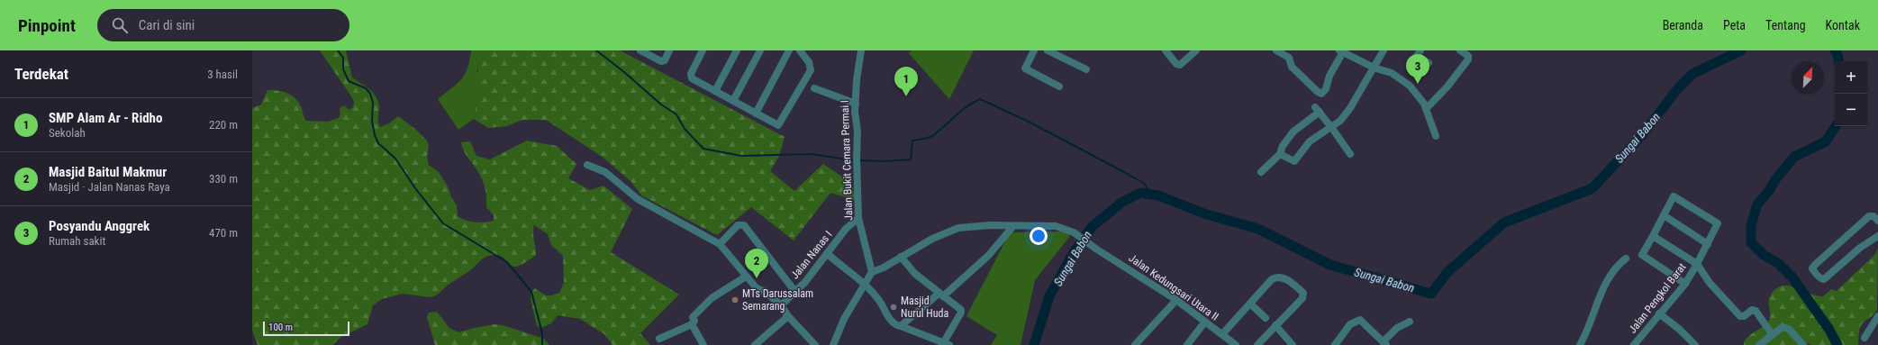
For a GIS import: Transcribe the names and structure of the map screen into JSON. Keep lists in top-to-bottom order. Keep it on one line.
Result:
{"streets":{"street":["Jalan Bukit Cemara Permai I","Jalan Nanas I","Jalan Kedungsari Utara II","Jalan Pengkol Barat"]},"crossings":[["Jalan Bukit Cemara Permai I","Jalan Nanas I"],["Jalan Bukit Cemara Permai I","Jalan Kedungsari Utara II"]],"water":["Sungai Babon"],"places":["MTs Darussalam Semarang","Masjid Nurul Huda"],"scale_bar":"100 m","north":"top right","page":{"header":"Pinpoint","search":"Cari di sini","nav":["Beranda","Peta","Tentang","Kontak"],"heading":["Terdekat","3 hasil"],"pins":["3","1","2"],"map_buttons":["+","−"],"list":[{"mark":"1","name":"SMP Alam Ar - Ridho","note":"Sekolah","value":"220 m"},{"mark":"2","name":"Masjid Baitul Makmur","note":"Masjid · Jalan Nanas Raya","value":"330 m"},{"mark":"3","name":"Posyandu Anggrek","note":"Rumah sakit","value":"470 m"}],"scale":"100 m"}}
